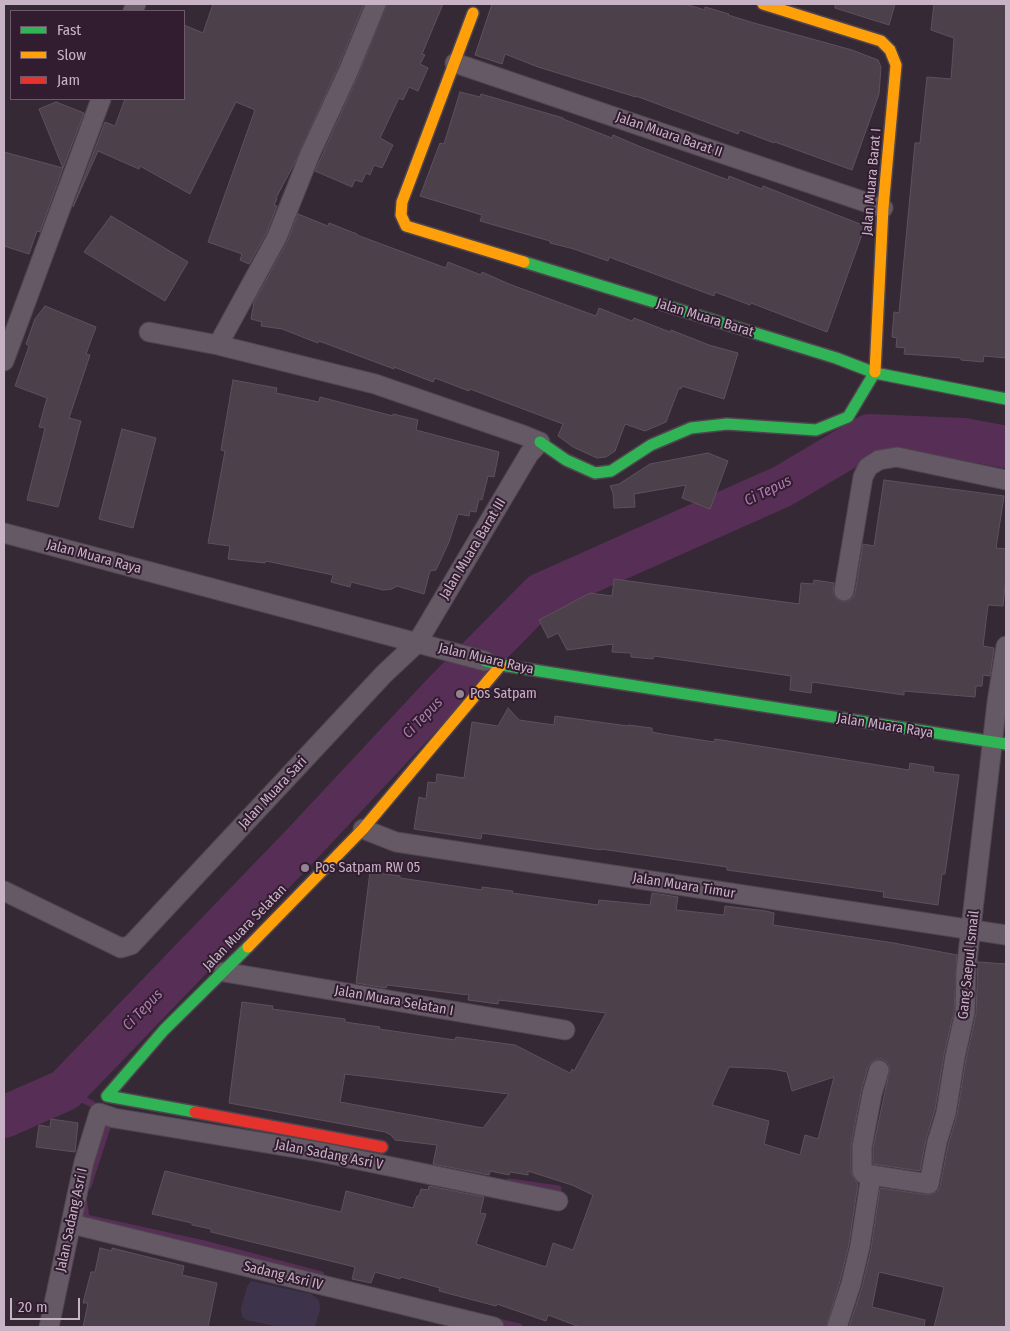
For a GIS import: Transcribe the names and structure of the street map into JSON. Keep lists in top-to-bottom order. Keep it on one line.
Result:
{"streets":{"street":["Jalan Muara Barat II","Jalan Muara Barat I","Jalan Muara Barat","Jalan Muara Barat III","Jalan Muara Raya","Jalan Muara Sari","Jalan Muara Timur","Jalan Muara Selatan","Gang Saepul Ismail","Jalan Muara Selatan I","Jalan Sadang Asri V","Jalan Sadang Asri I","Sadang Asri IV"]},"crossings":[["Jalan Muara Barat II","Jalan Muara Barat I"],["Jalan Muara Barat II","Jalan Muara Barat"],["Jalan Muara Barat I","Jalan Muara Barat"],["Jalan Muara Barat III","Jalan Muara Raya"],["Jalan Muara Barat III","Jalan Muara Sari"],["Jalan Muara Raya","Jalan Muara Sari"],["Jalan Muara Raya","Jalan Muara Selatan"],["Jalan Muara Raya","Gang Saepul Ismail"],["Jalan Muara Timur","Jalan Muara Selatan"],["Jalan Muara Timur","Gang Saepul Ismail"],["Jalan Muara Selatan","Jalan Muara Selatan I"],["Jalan Sadang Asri V","Jalan Sadang Asri I"],["Jalan Sadang Asri I","Sadang Asri IV"]],"water":["Ci Tepus"],"places":["Pos Satpam","Pos Satpam RW 05"],"legend":["Fast","Slow","Jam"],"scale_bar":"20 m"}
